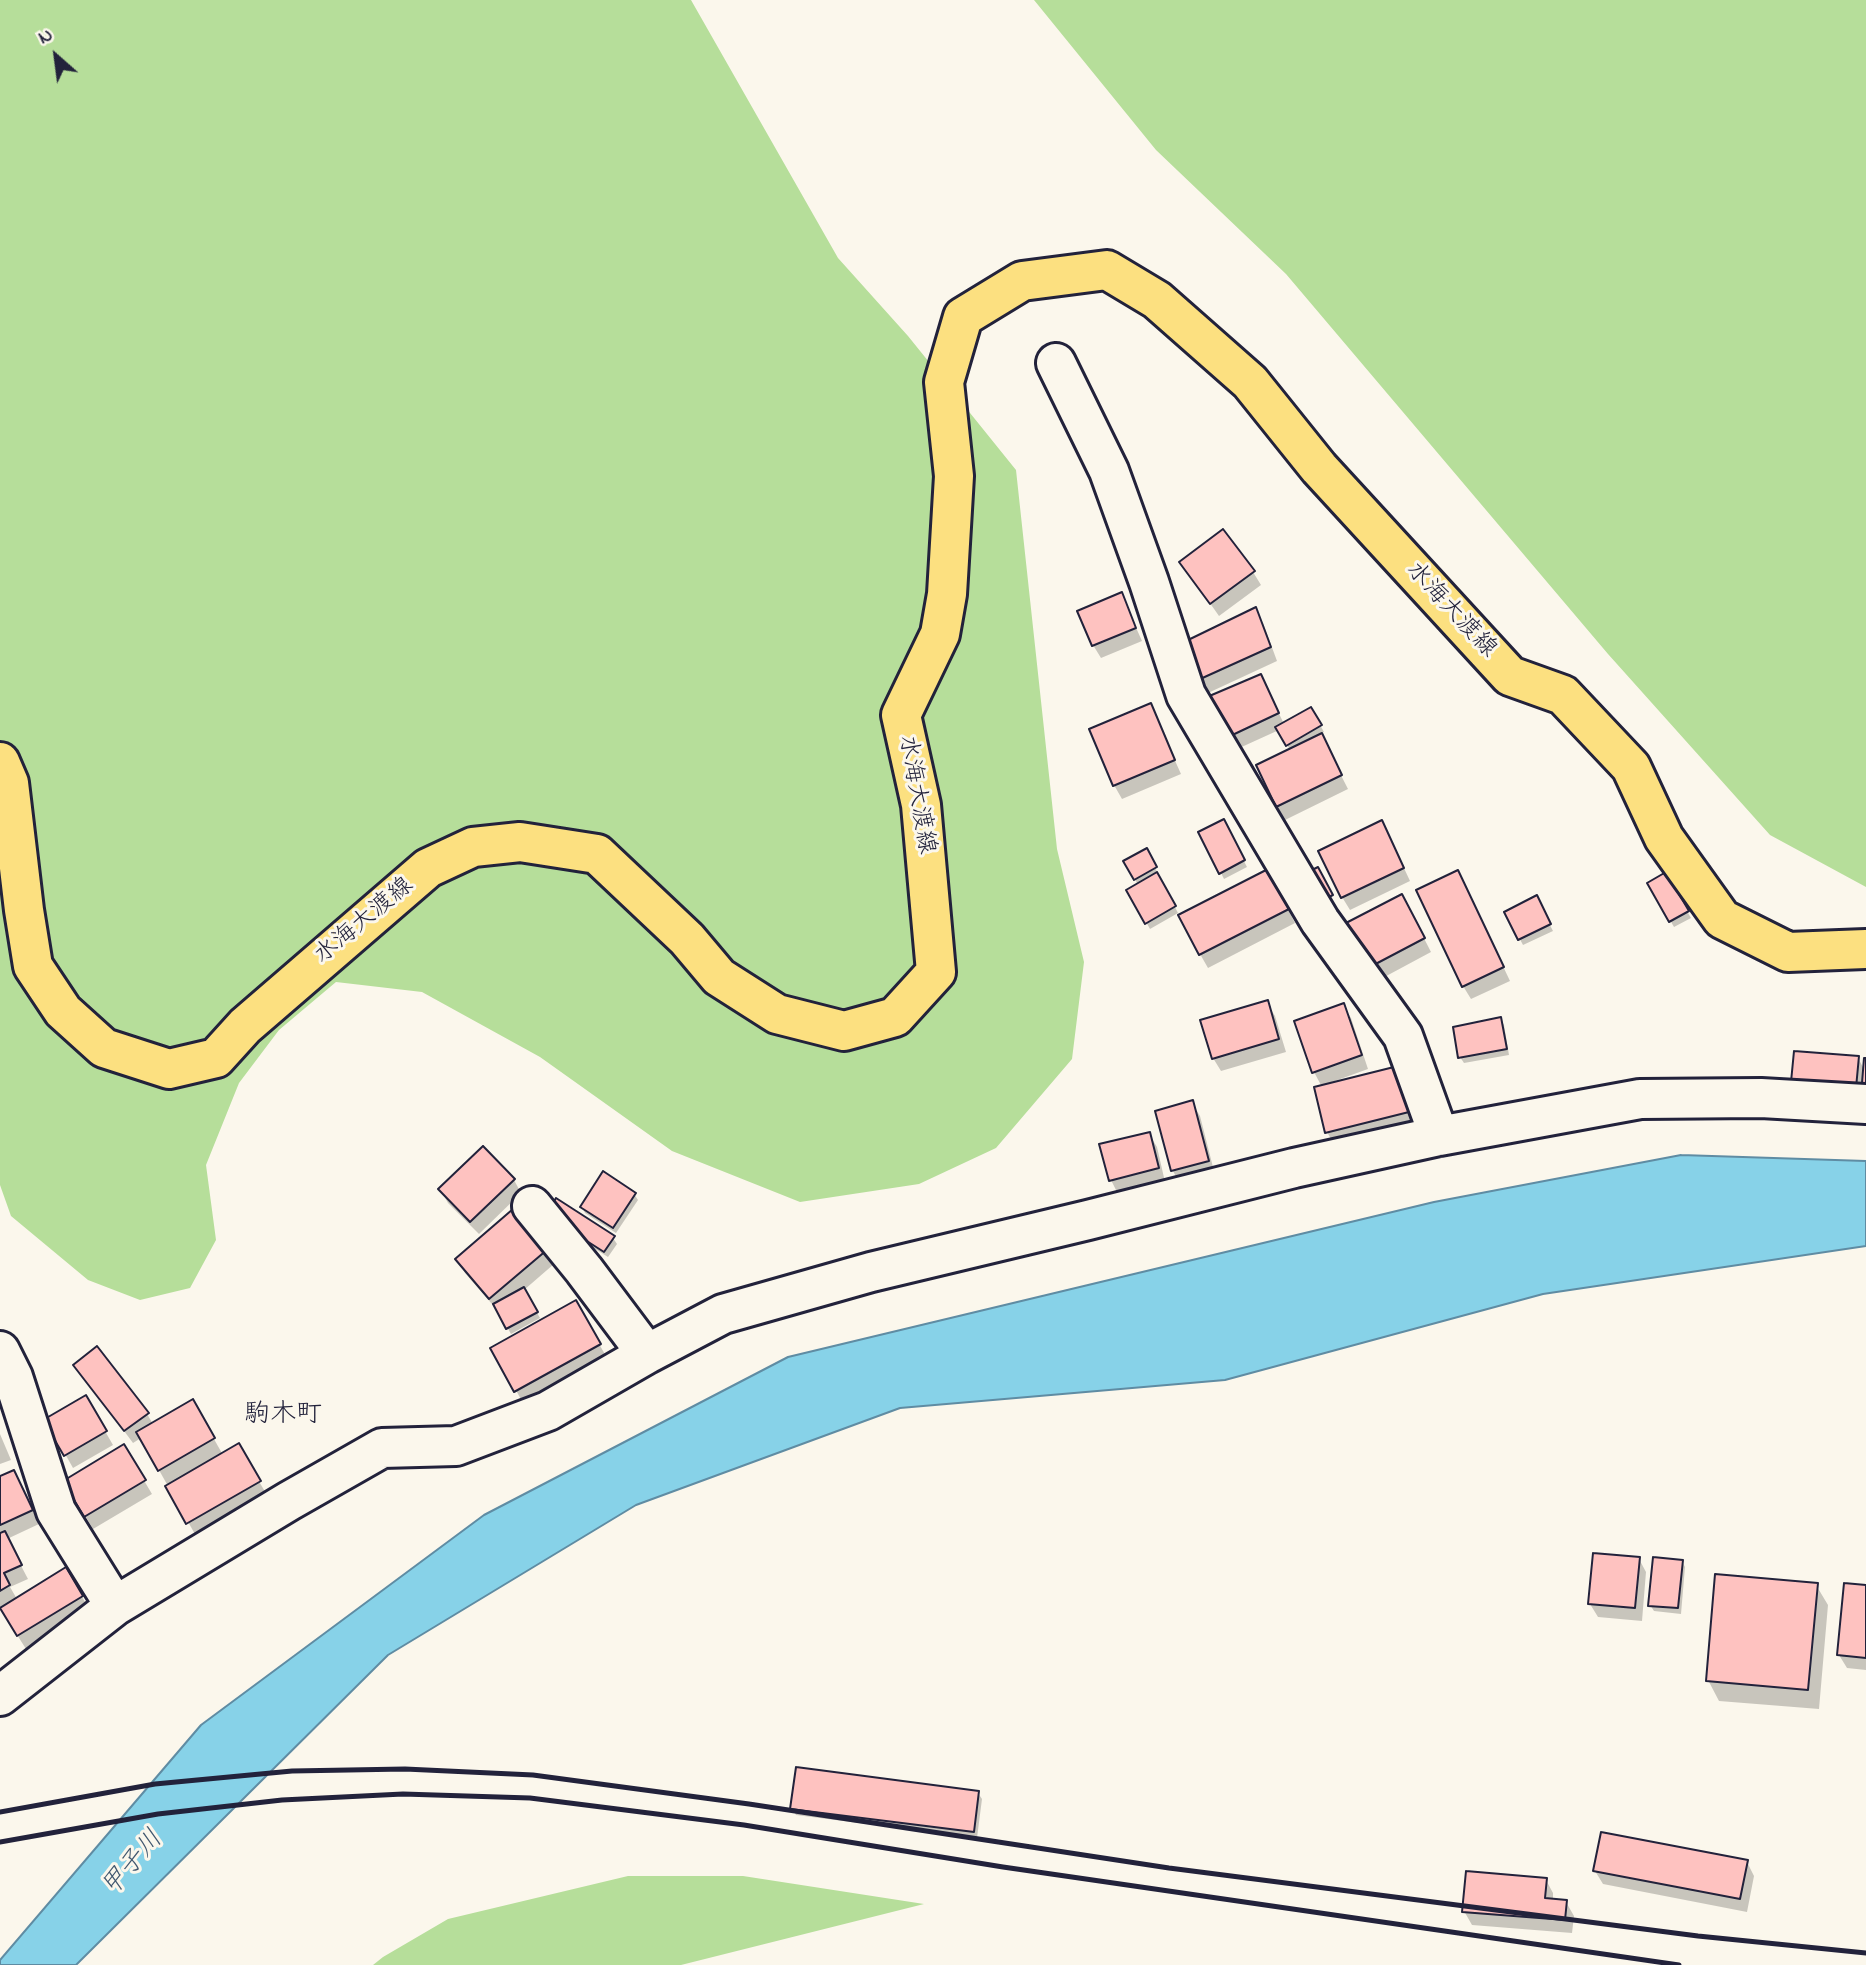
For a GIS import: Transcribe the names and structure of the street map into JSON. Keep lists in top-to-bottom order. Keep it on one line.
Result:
{"streets":{"main road":["水海大渡線"]},"districts":["駒木町"],"water":["甲子川"],"north":"top left"}
